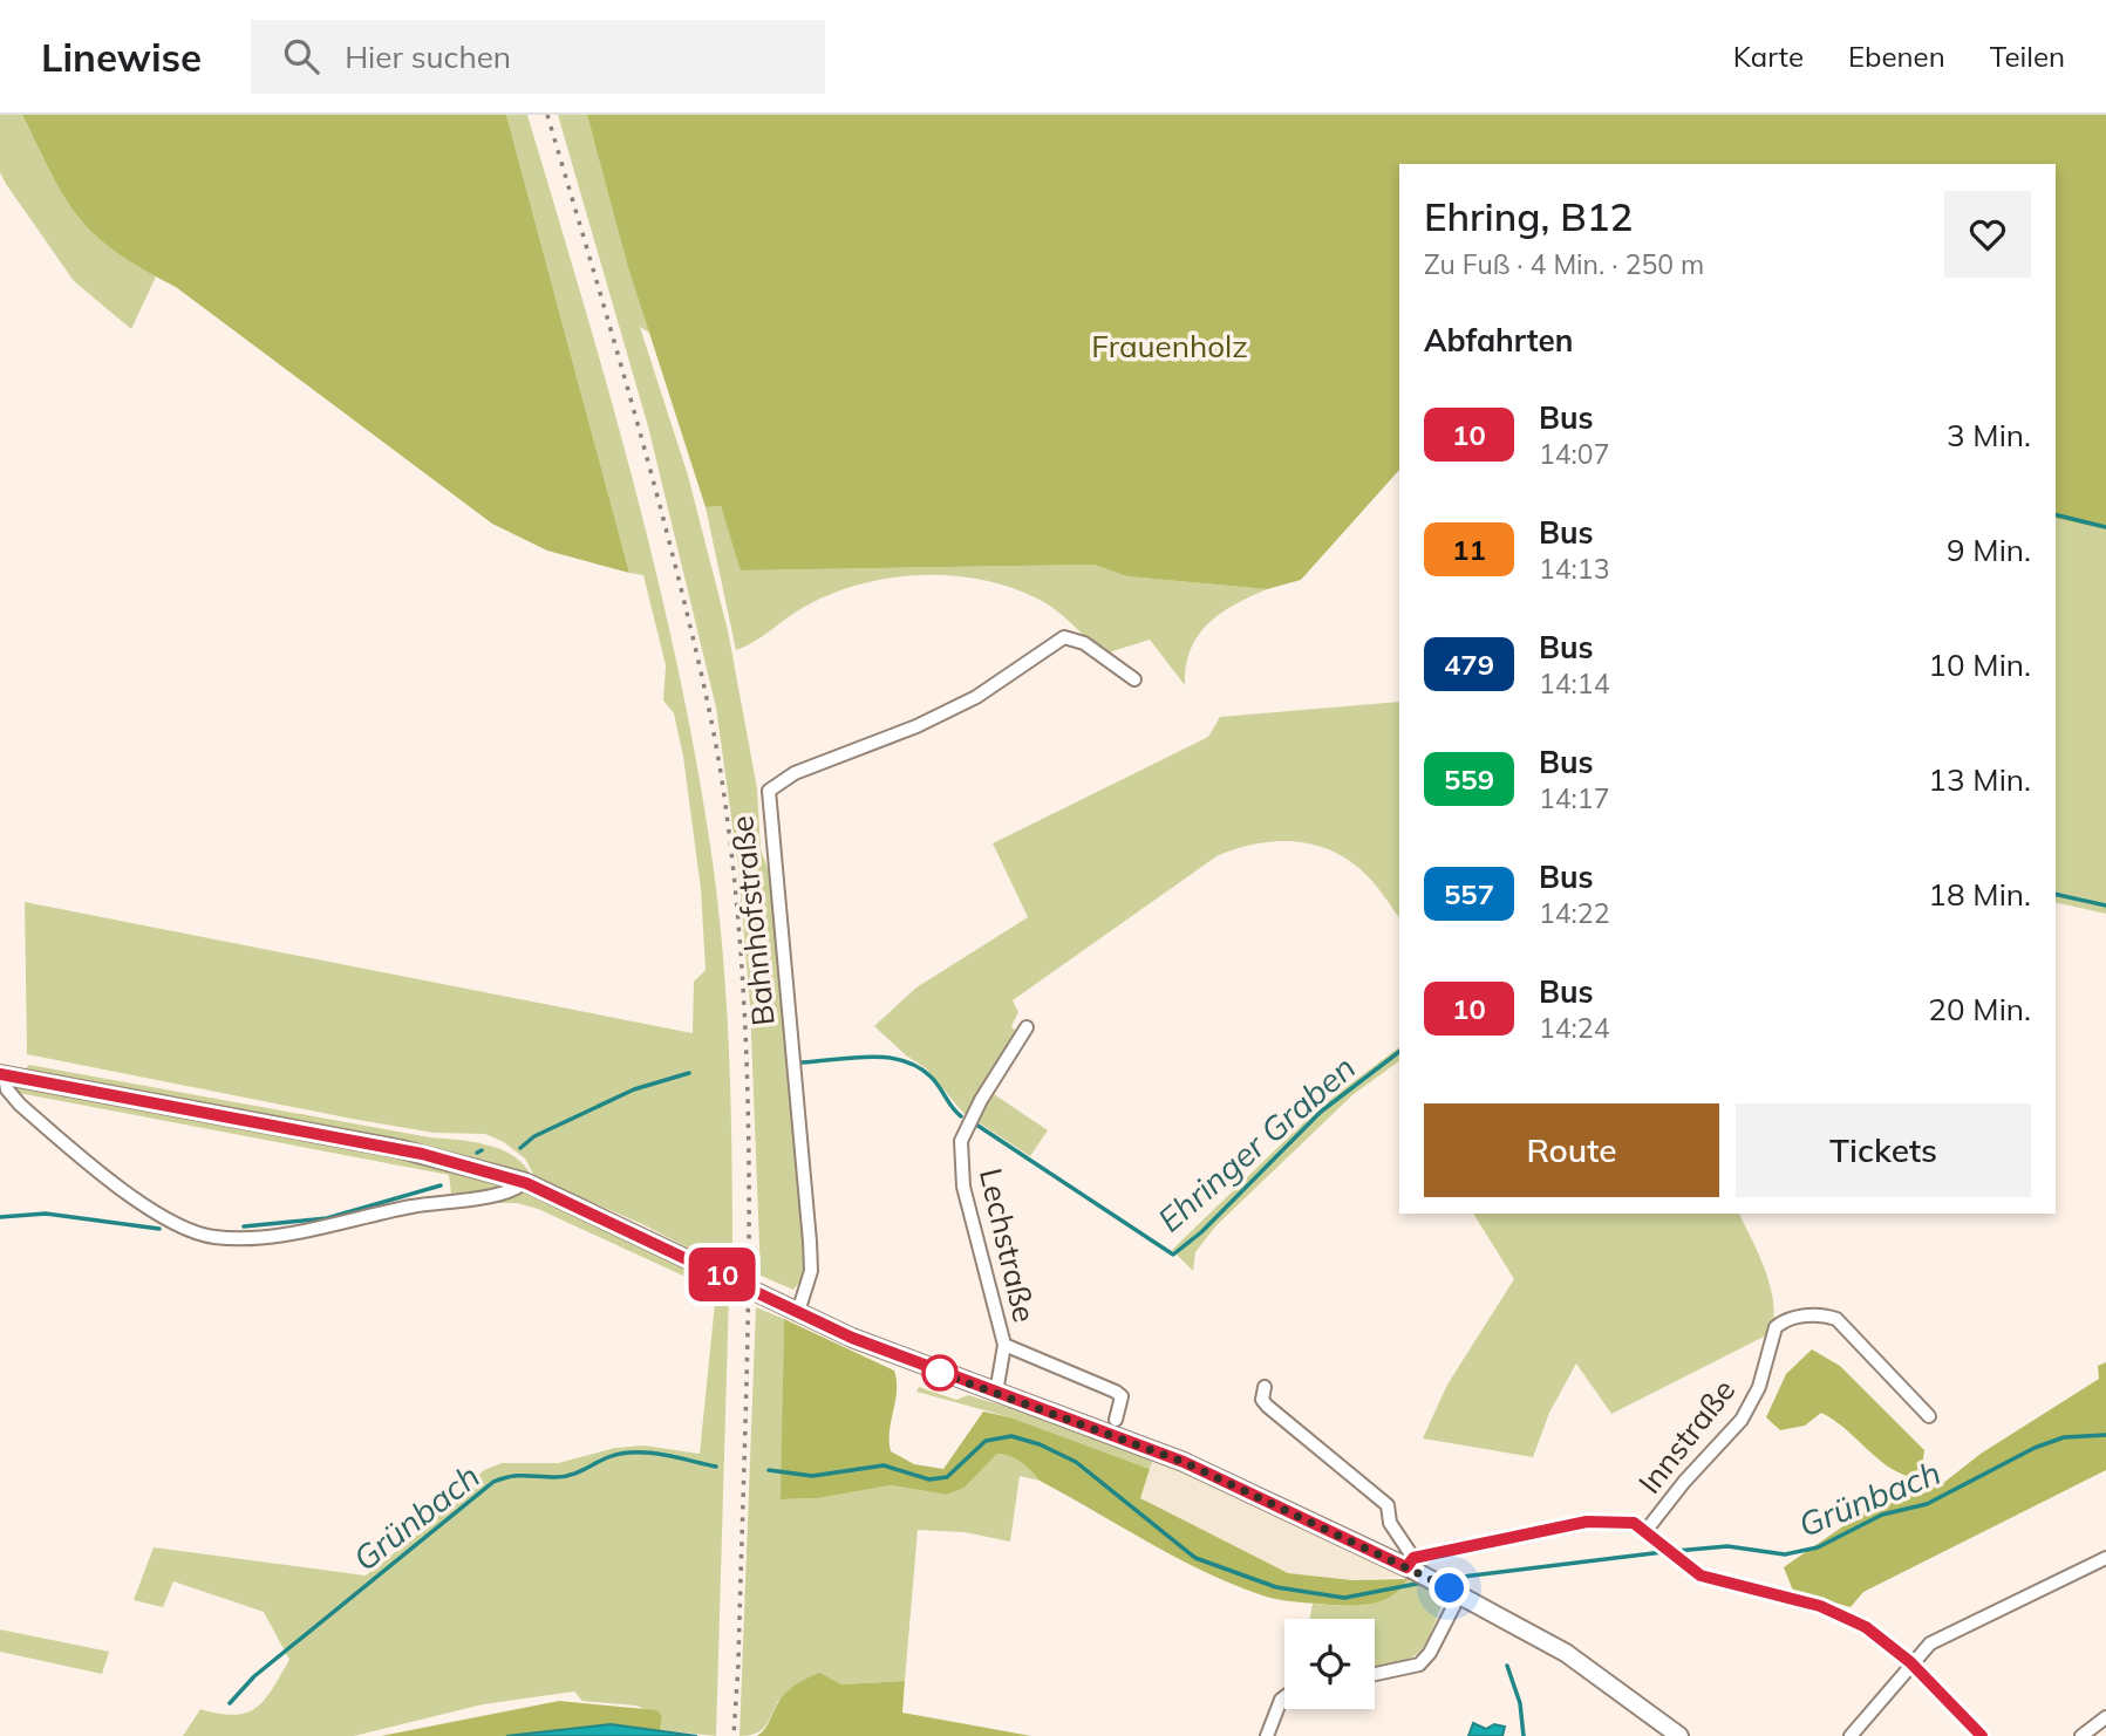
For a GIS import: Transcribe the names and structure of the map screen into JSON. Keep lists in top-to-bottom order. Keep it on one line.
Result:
{"streets":{"street":["Bahnhofstraße","Lechstraße","Innstraße"]},"water":["Ehringer Graben","Grünbach"],"parks":["Frauenholz"],"lines":["bus line 10"],"page":{"header":"Linewise","search":"Hier suchen","nav":["Karte","Ebenen","Teilen"],"on_map":"10","heading":[["Ehring, B12","Zu Fuß · 4 Min. · 250 m"],"Abfahrten"],"list":[{"mark":"10","name":"Bus","note":"14:07","value":"3 Min."},{"mark":"11","name":"Bus","note":"14:13","value":"9 Min."},{"mark":"479","name":"Bus","note":"14:14","value":"10 Min."},{"mark":"559","name":"Bus","note":"14:17","value":"13 Min."},{"mark":"557","name":"Bus","note":"14:22","value":"18 Min."},{"mark":"10","name":"Bus","note":"14:24","value":"20 Min."}],"buttons":["Route","Tickets"]}}
